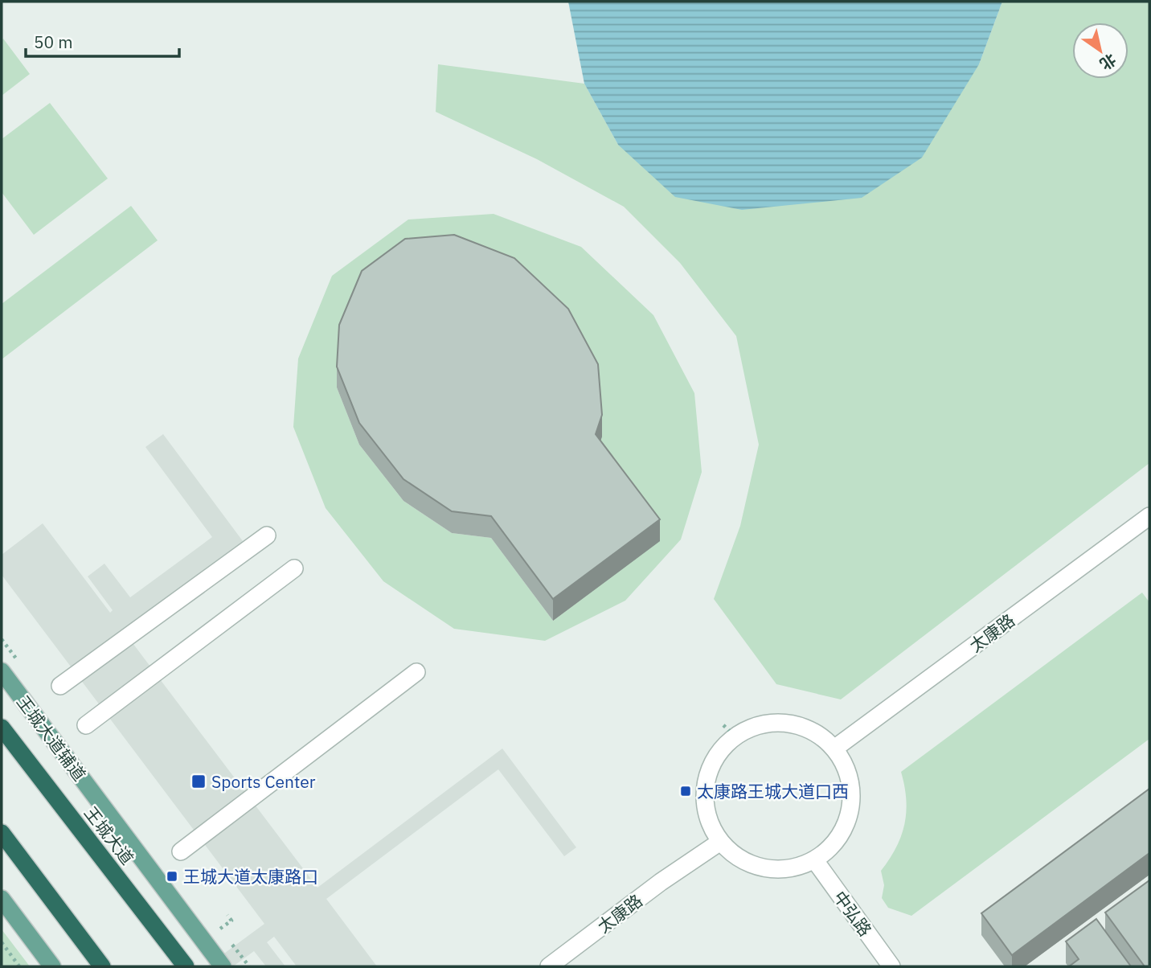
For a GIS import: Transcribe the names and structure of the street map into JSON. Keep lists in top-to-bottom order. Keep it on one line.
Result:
{"streets":{"highway":["王城大道"],"main road":["王城大道辅道"],"street":["太康路","中弘路"]},"crossings":[["太康路","中弘路"]],"places":{"transit":["Sports Center","太康路王城大道口西","王城大道太康路口"]},"scale_bar":"50 m","north":"bottom right"}
